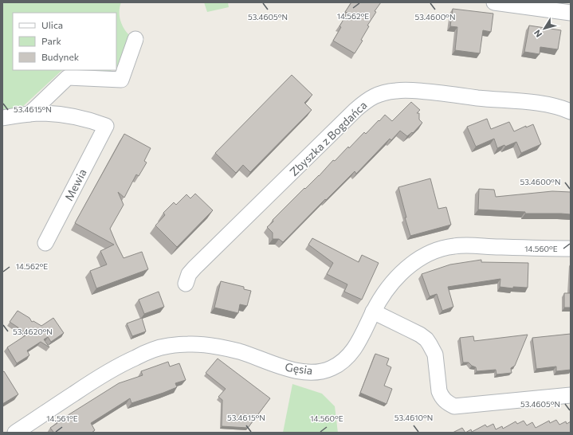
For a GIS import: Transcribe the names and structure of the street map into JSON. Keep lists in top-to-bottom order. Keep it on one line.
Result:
{"streets":{"street":["Zbyszka z Bogdańca","Mewia","Gęsia"]},"legend":["Ulica","Park","Budynek"],"north":"bottom left","coordinates":["14.562°E","53.4605°N","53.4600°N","53.4615°N","14.560°E","53.4620°N","53.4610°N","14.561°E"]}
